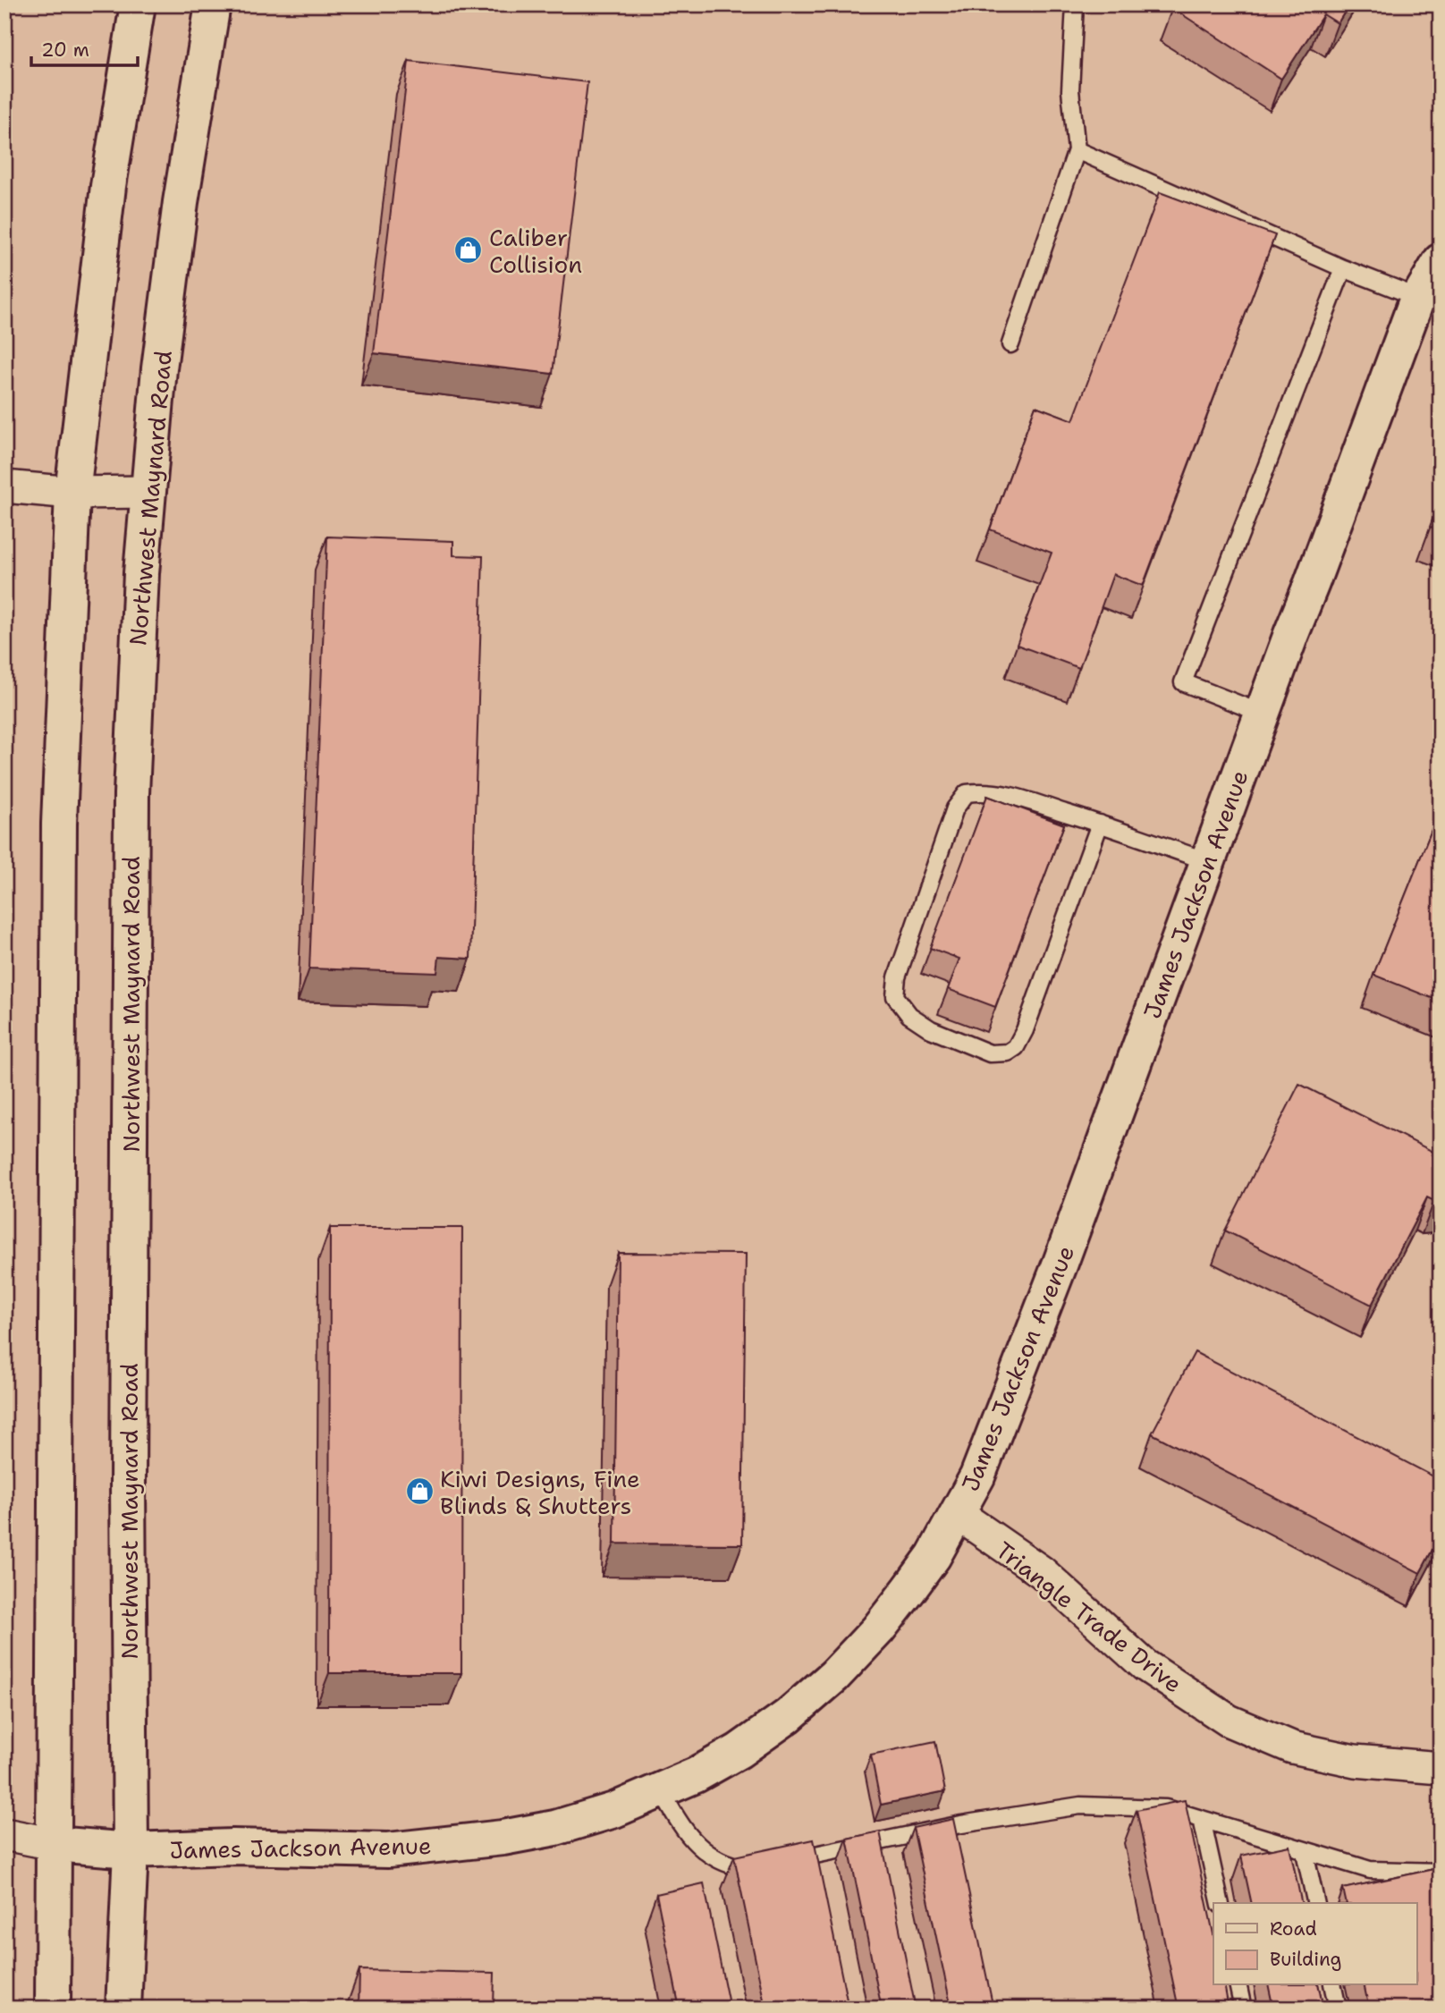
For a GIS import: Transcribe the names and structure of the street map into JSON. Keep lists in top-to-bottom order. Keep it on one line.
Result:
{"streets":{"main road":["Northwest Maynard Road","James Jackson Avenue"],"street":["Triangle Trade Drive"]},"crossings":[["Northwest Maynard Road","James Jackson Avenue"],["James Jackson Avenue","Triangle Trade Drive"]],"places":{"shop":["Caliber Collision","Kiwi Designs, Fine Blinds & Shutters"]},"legend":["Road","Building"],"scale_bar":"20 m"}
